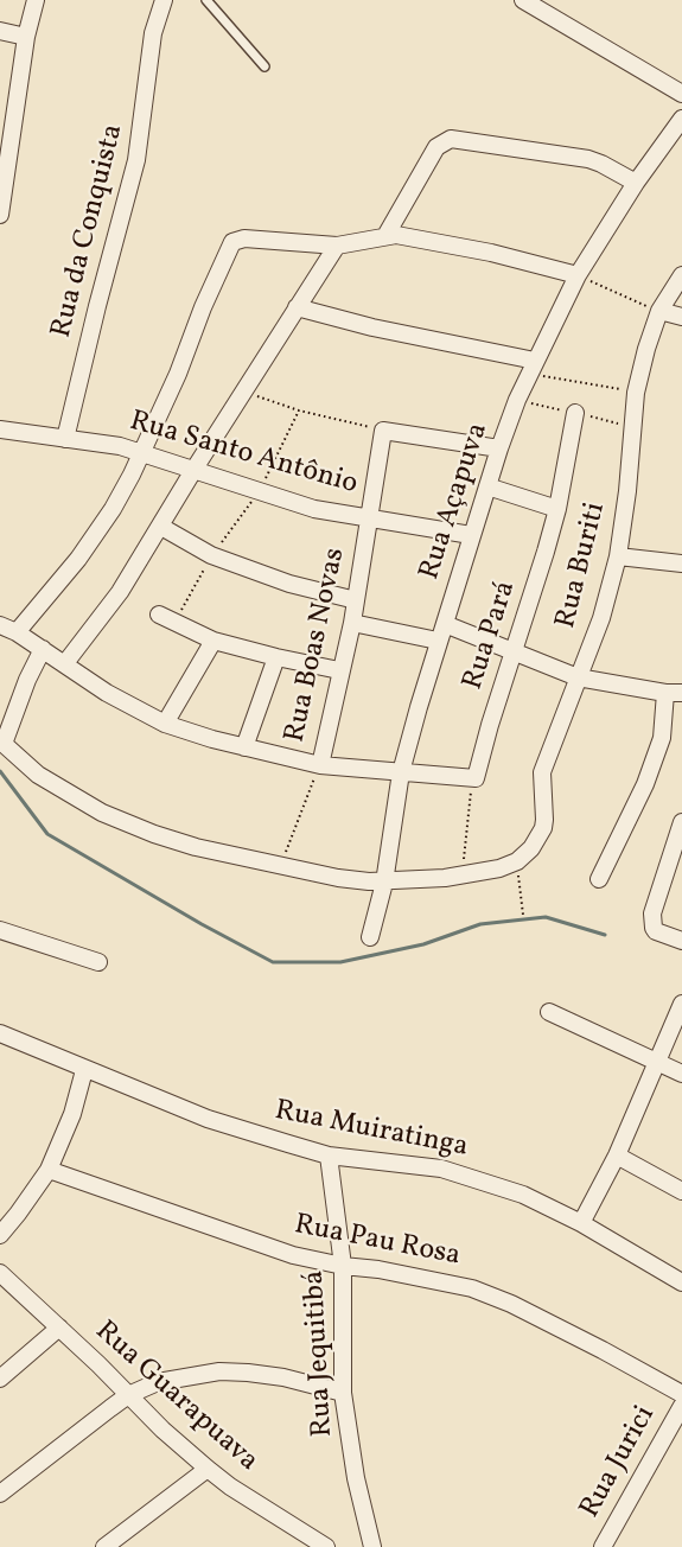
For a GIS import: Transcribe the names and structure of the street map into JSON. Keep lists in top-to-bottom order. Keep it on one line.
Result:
{"streets":{"street":["Rua da Conquista","Rua Santo Antônio","Rua Açapuva","Rua Buriti","Rua Pará","Rua Boas Novas","Rua Muiratinga","Rua Pau Rosa","Rua Jequitibá","Rua Guarapuava","Rua Jurici"]},"crossings":[["Rua da Conquista","Rua Santo Antônio"],["Rua Santo Antônio","Rua Açapuva"],["Rua Santo Antônio","Rua Boas Novas"],["Rua Muiratinga","Rua Jequitibá"],["Rua Pau Rosa","Rua Jequitibá"]]}
